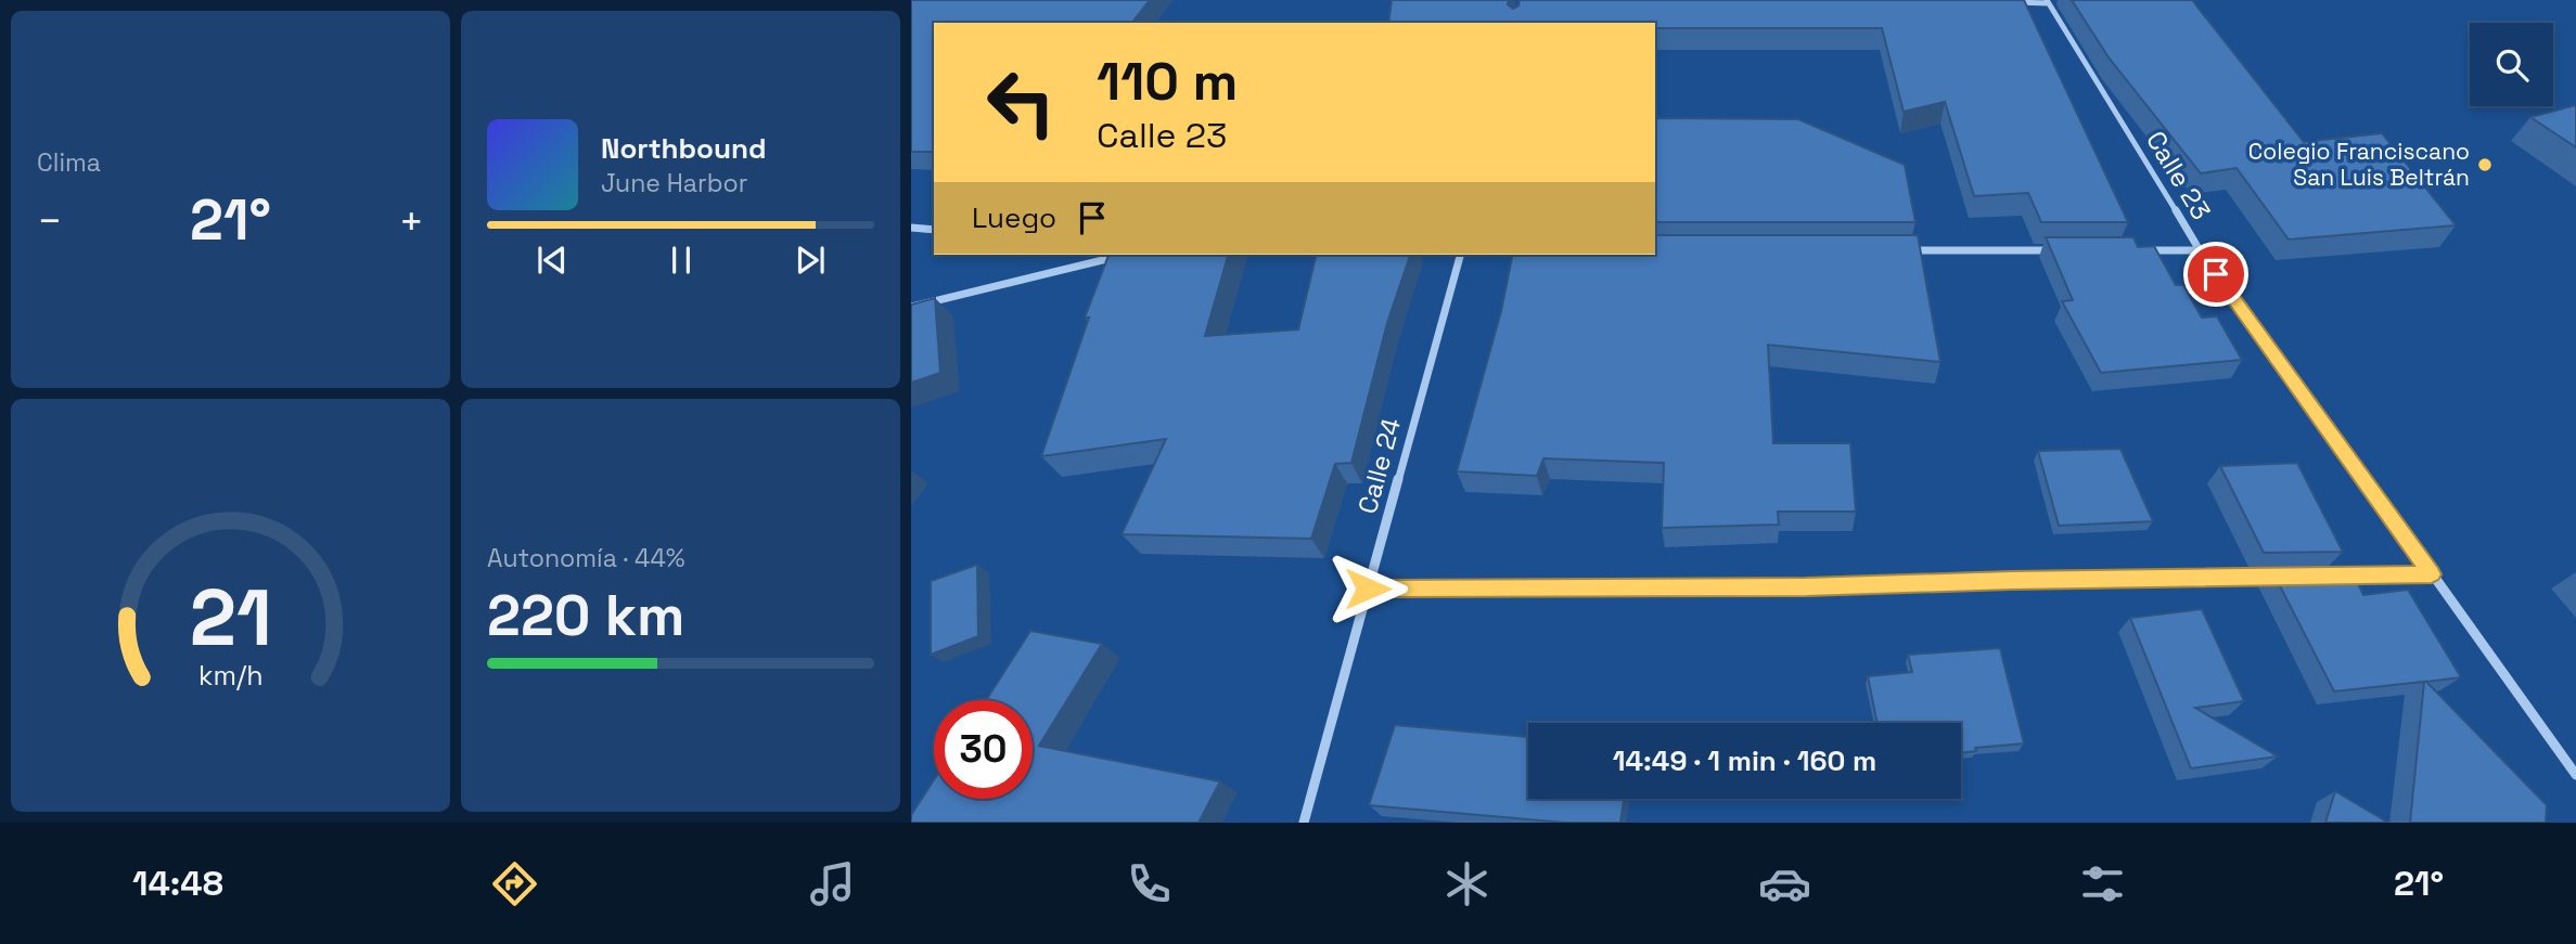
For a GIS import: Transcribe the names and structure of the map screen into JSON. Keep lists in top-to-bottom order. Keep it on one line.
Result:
{"streets":{"street":["Calle 23","Calle 24"]},"places":["Colegio Franciscano San Luis Beltrán"],"page":{"tile":["Clima",["Autonomía · 44%","220 km"]],"turn":["110 m","Calle 23"],"song":["Northbound","June Harbor"],"then":"Luego","heat":["−","21°","+"],"limit":"30","trip":"14:49 · 1 min · 160 m","tabs":["14:48","21°"],"gauge":["21","km/h"]}}
